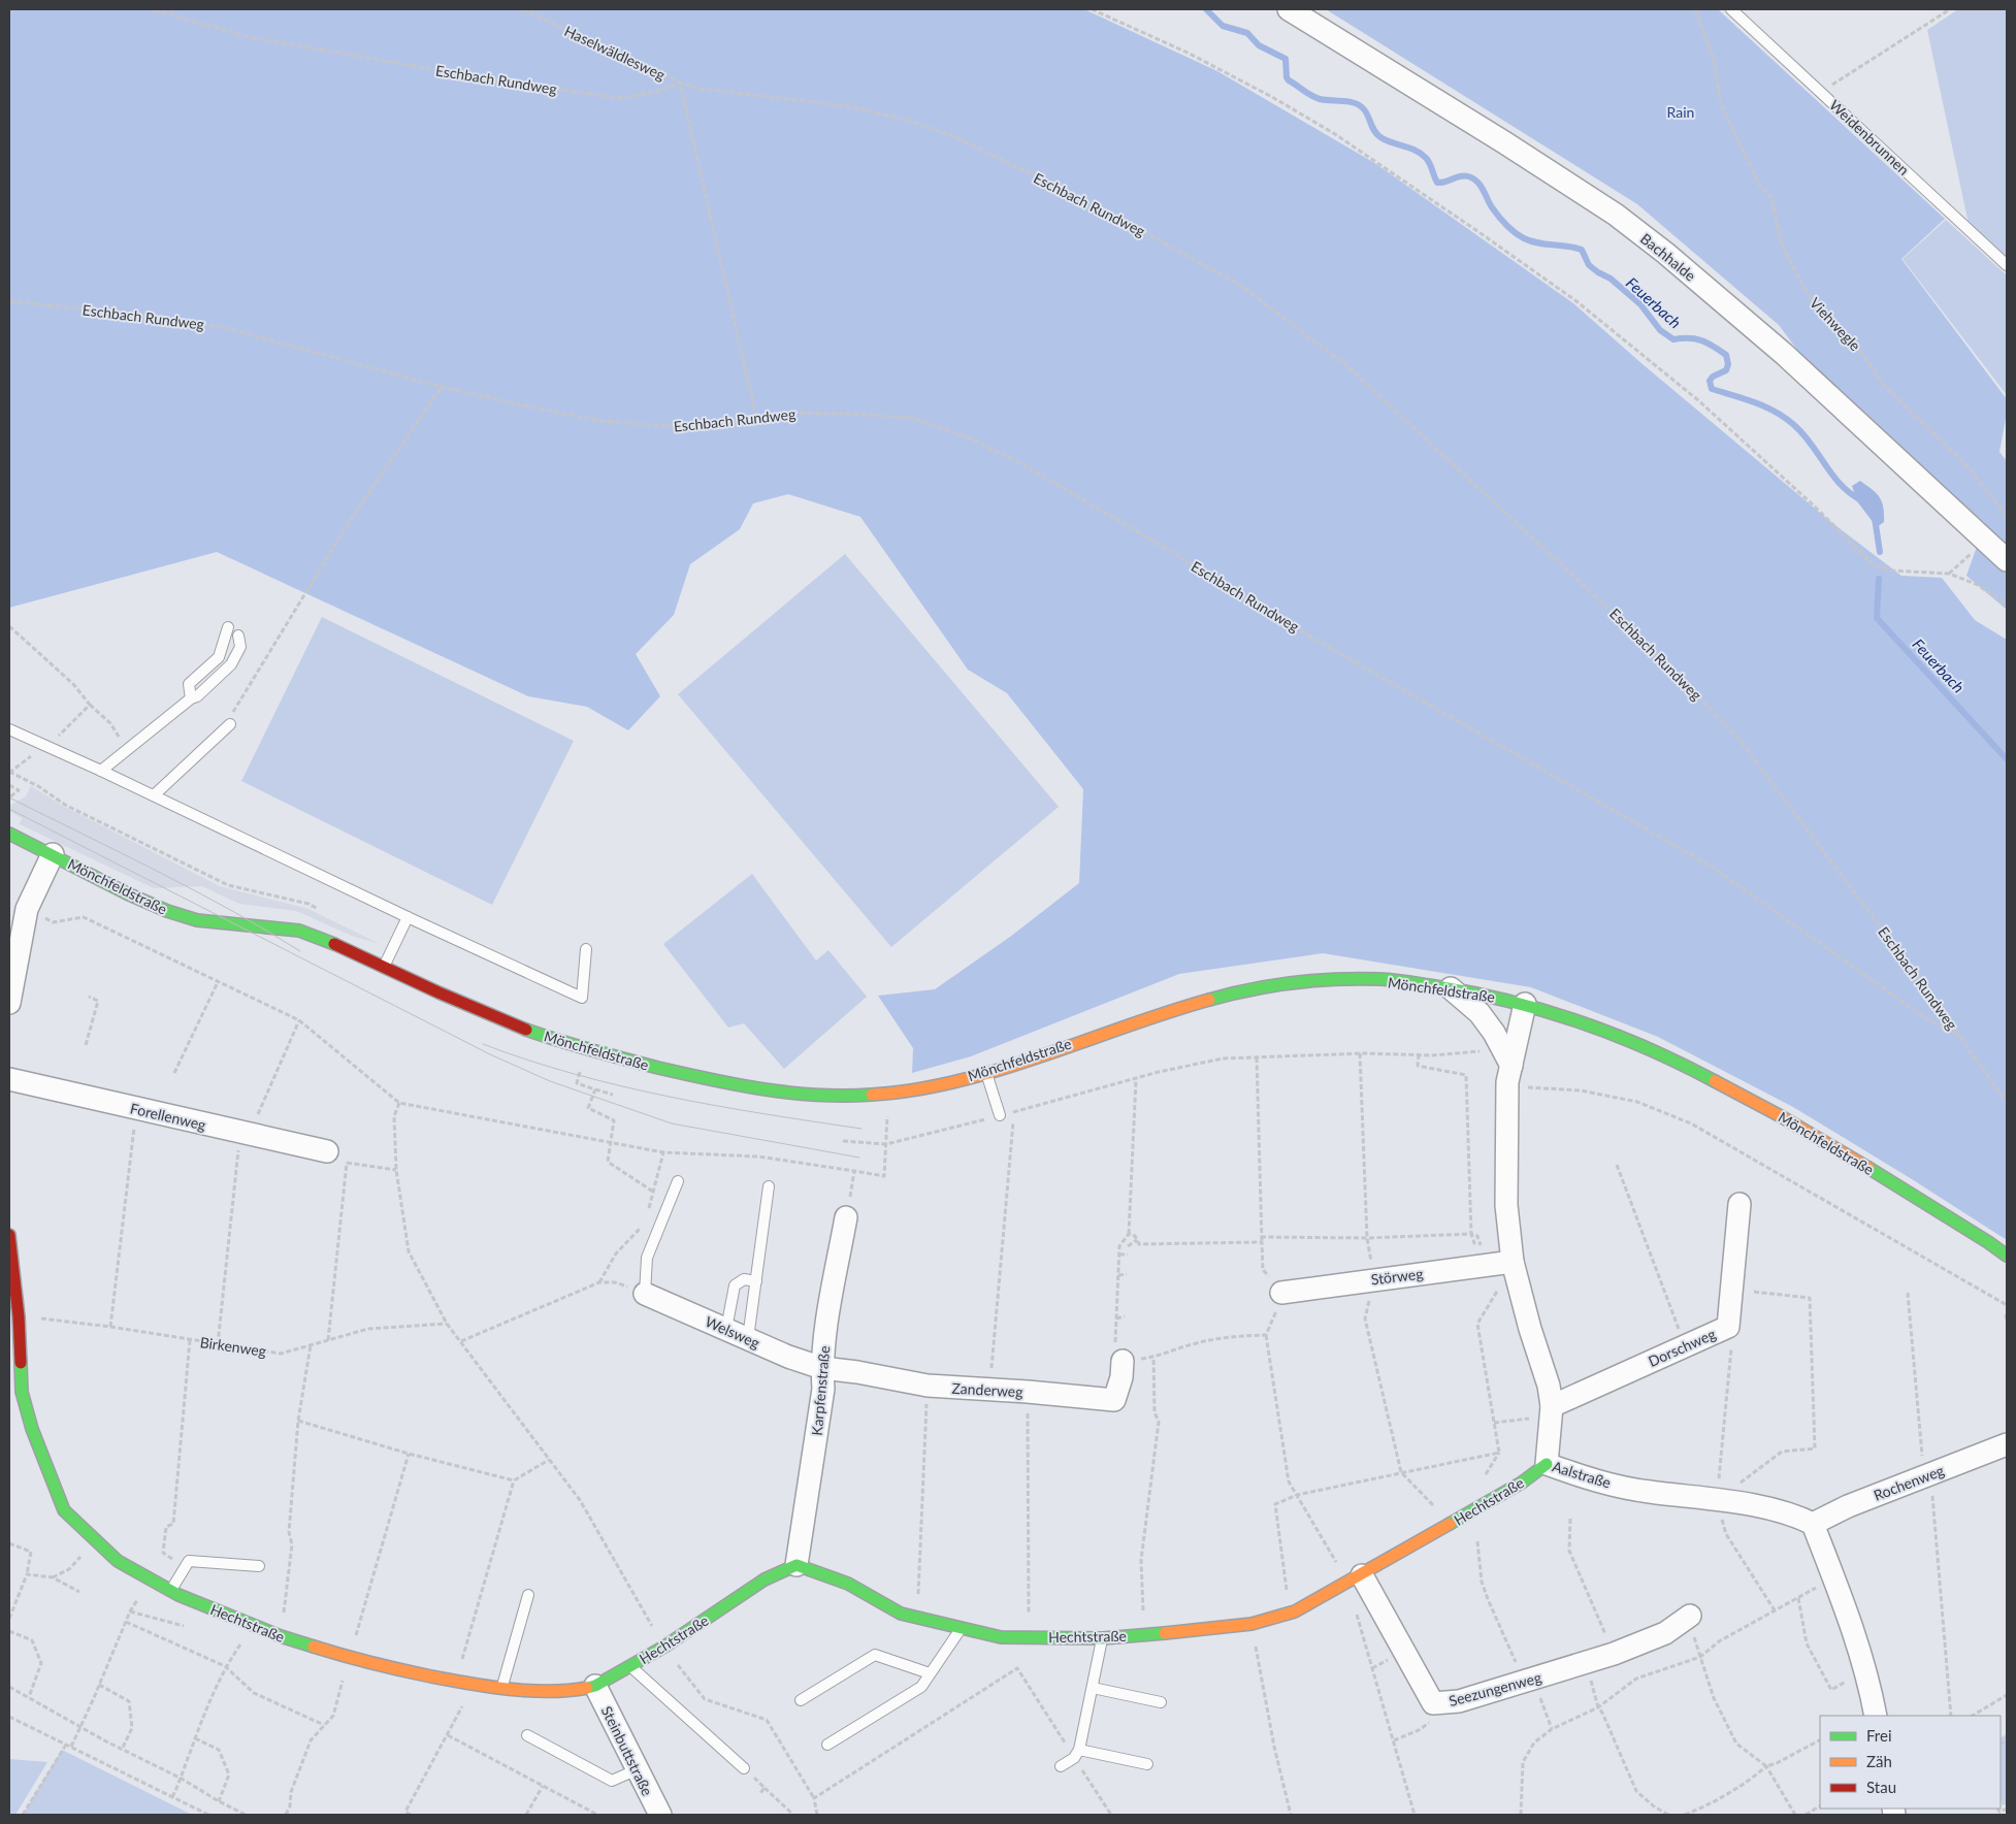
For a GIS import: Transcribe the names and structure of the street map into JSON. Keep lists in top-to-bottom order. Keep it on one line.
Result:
{"streets":{"main road":["Mönchfeldstraße","Hechtstraße"],"street":["Bachhalde","Forellenweg","Störweg","Welsweg","Dorschweg","Zanderweg","Karpfenstraße","Aalstraße","Rochenweg","Seezungenweg","Steinbuttstraße"],"lane":["Weidenbrunnen"],"path":["Haselwäldlesweg","Eschbach Rundweg","Viehwegle","Birkenweg"]},"crossings":[["Haselwäldlesweg","Eschbach Rundweg"],["Mönchfeldstraße","Aalstraße"],["Störweg","Aalstraße"],["Welsweg","Zanderweg"],["Welsweg","Karpfenstraße"],["Birkenweg","Hechtstraße"],["Dorschweg","Aalstraße"],["Zanderweg","Karpfenstraße"],["Karpfenstraße","Hechtstraße"],["Aalstraße","Rochenweg"],["Aalstraße","Hechtstraße"],["Hechtstraße","Seezungenweg"],["Hechtstraße","Steinbuttstraße"]],"water":["Feuerbach"],"parks":["Rain"],"legend":["Frei","Zäh","Stau"]}
